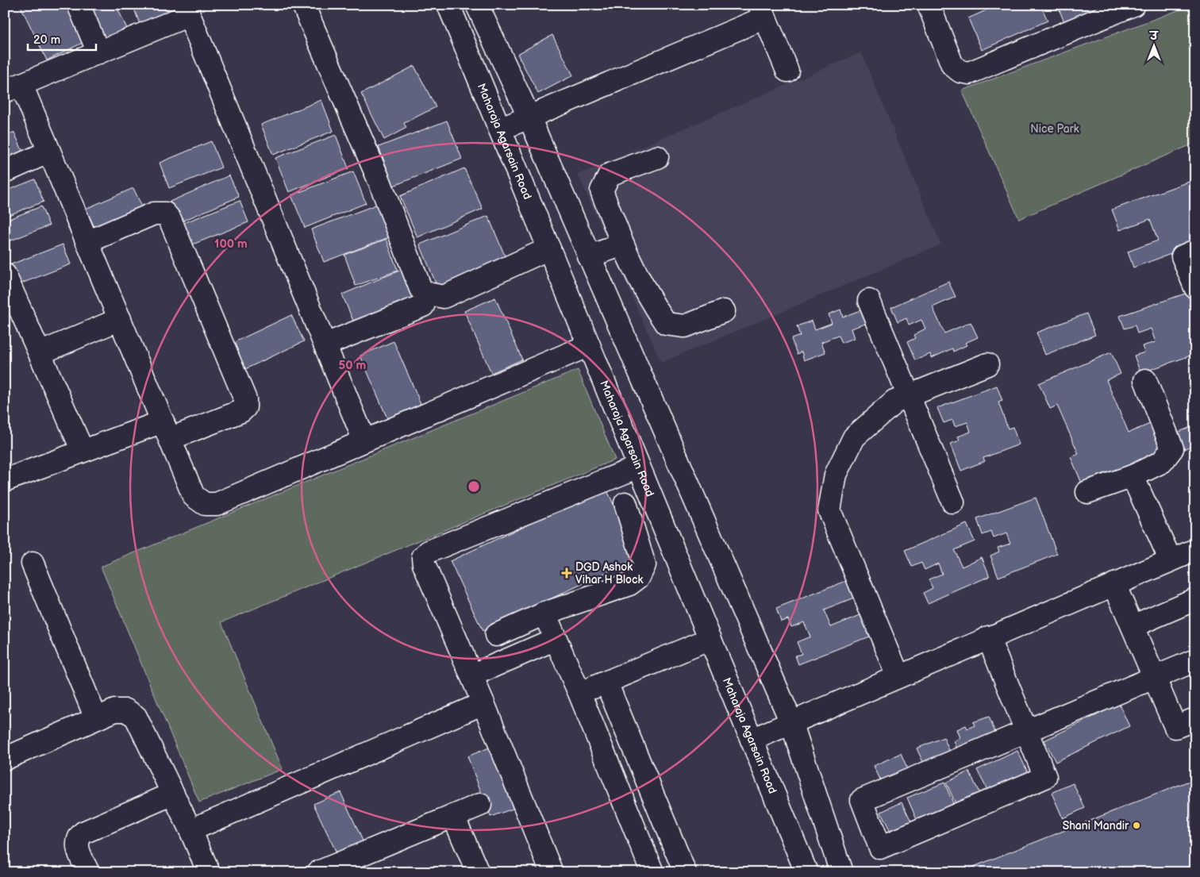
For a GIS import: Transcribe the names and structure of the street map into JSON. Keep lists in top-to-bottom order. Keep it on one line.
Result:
{"streets":{"street":["Maharaja Agarsain Road"]},"parks":["Nice Park"],"places":{"health":["DGD Ashok Vihar H Block"],"other":["Shani Mandir"]},"scale_bar":"20 m","north":"top","rings":["100 m","50 m"]}
